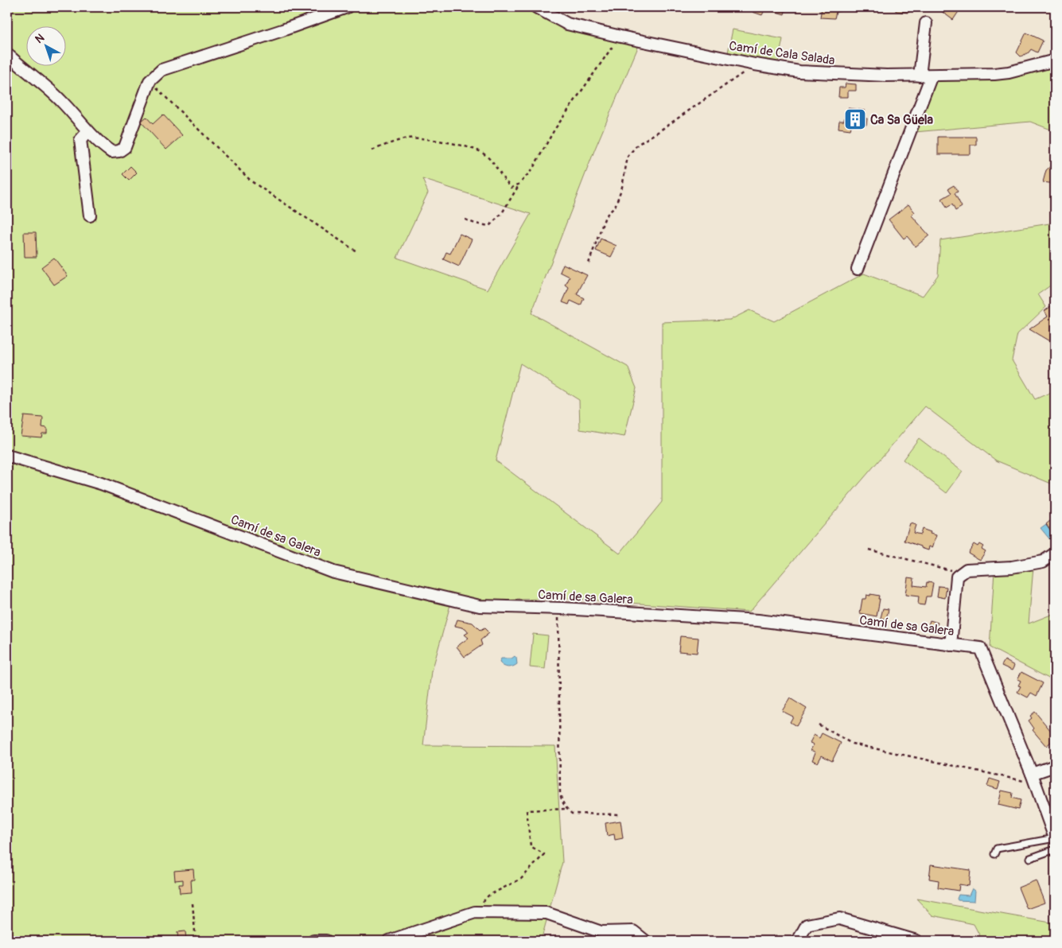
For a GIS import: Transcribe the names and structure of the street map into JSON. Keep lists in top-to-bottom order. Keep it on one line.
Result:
{"streets":{"street":["Camí de Cala Salada","Camí de sa Galera"]},"places":{"building":["Ca Sa Güela"]},"north":"top left"}
